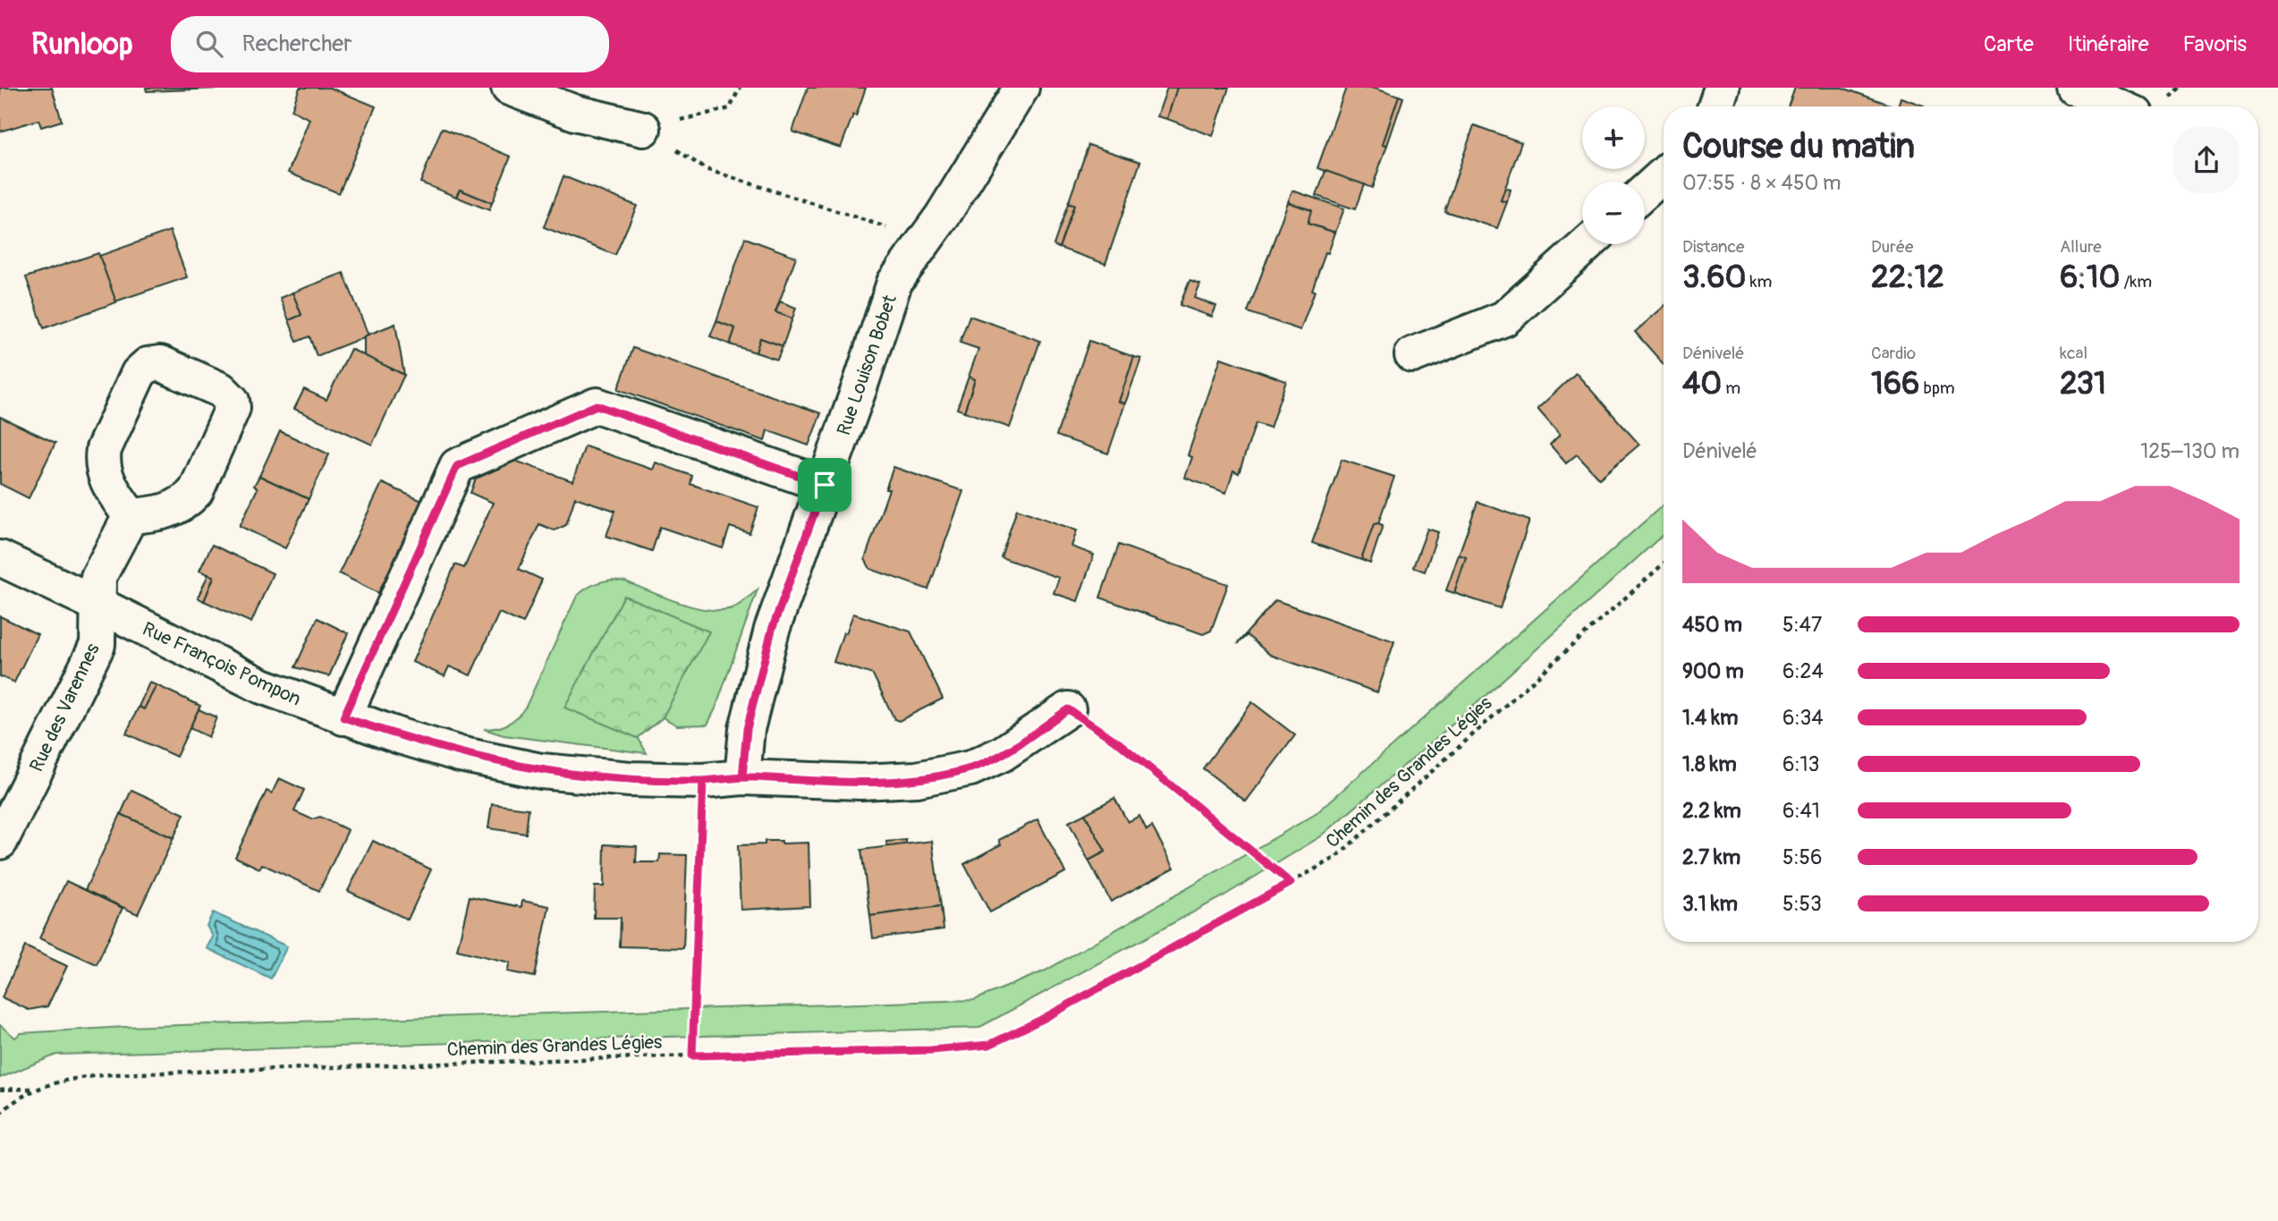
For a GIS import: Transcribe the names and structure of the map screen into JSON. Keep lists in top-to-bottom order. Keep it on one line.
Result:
{"streets":{"street":["Rue Louison Bobet","Rue François Pompon","Rue des Varennes"],"path":["Chemin des Grandes Légies"]},"crossings":[["Rue Louison Bobet","Rue François Pompon"],["Rue François Pompon","Rue des Varennes"]],"page":{"header":"Runloop","search":"Rechercher","nav":["Carte","Itinéraire","Favoris"],"map_buttons":["+","−"],"heading":["Course du matin","07:55 · 8 × 450 m"],"stats":[["Distance","3.60 km"],["Durée","22:12"],["Allure","6:10 /km"],["Dénivelé","40 m"],["Cardio","166 bpm"],["kcal","231"]],"chart":["Dénivelé","125–130 m"],"list":[{"name":"450 m","note":"5:47"},{"name":"900 m","note":"6:24"},{"name":"1.4 km","note":"6:34"},{"name":"1.8 km","note":"6:13"},{"name":"2.2 km","note":"6:41"},{"name":"2.7 km","note":"5:56"},{"name":"3.1 km","note":"5:53"}]}}
